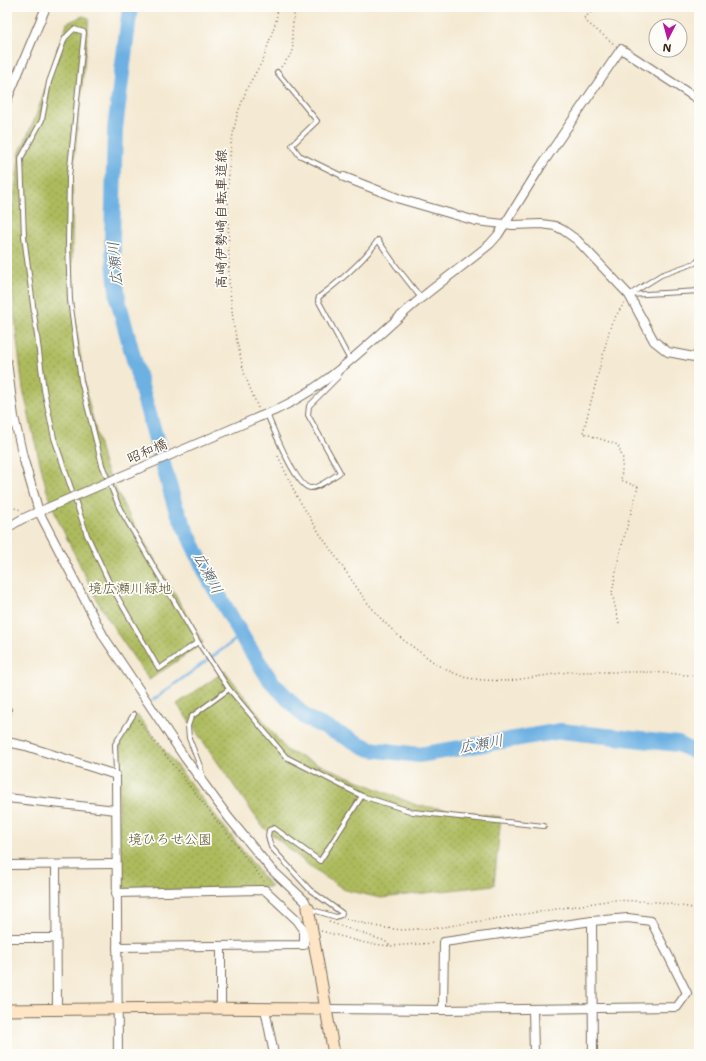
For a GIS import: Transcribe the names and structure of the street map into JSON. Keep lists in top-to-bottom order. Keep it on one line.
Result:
{"streets":{"street":["昭和橋"],"path":["高崎伊勢崎自転車道線"]},"crossings":[["高崎伊勢崎自転車道線","昭和橋"]],"water":["広瀬川"],"parks":["境広瀬川緑地","境ひろせ公園"],"north":"bottom"}
